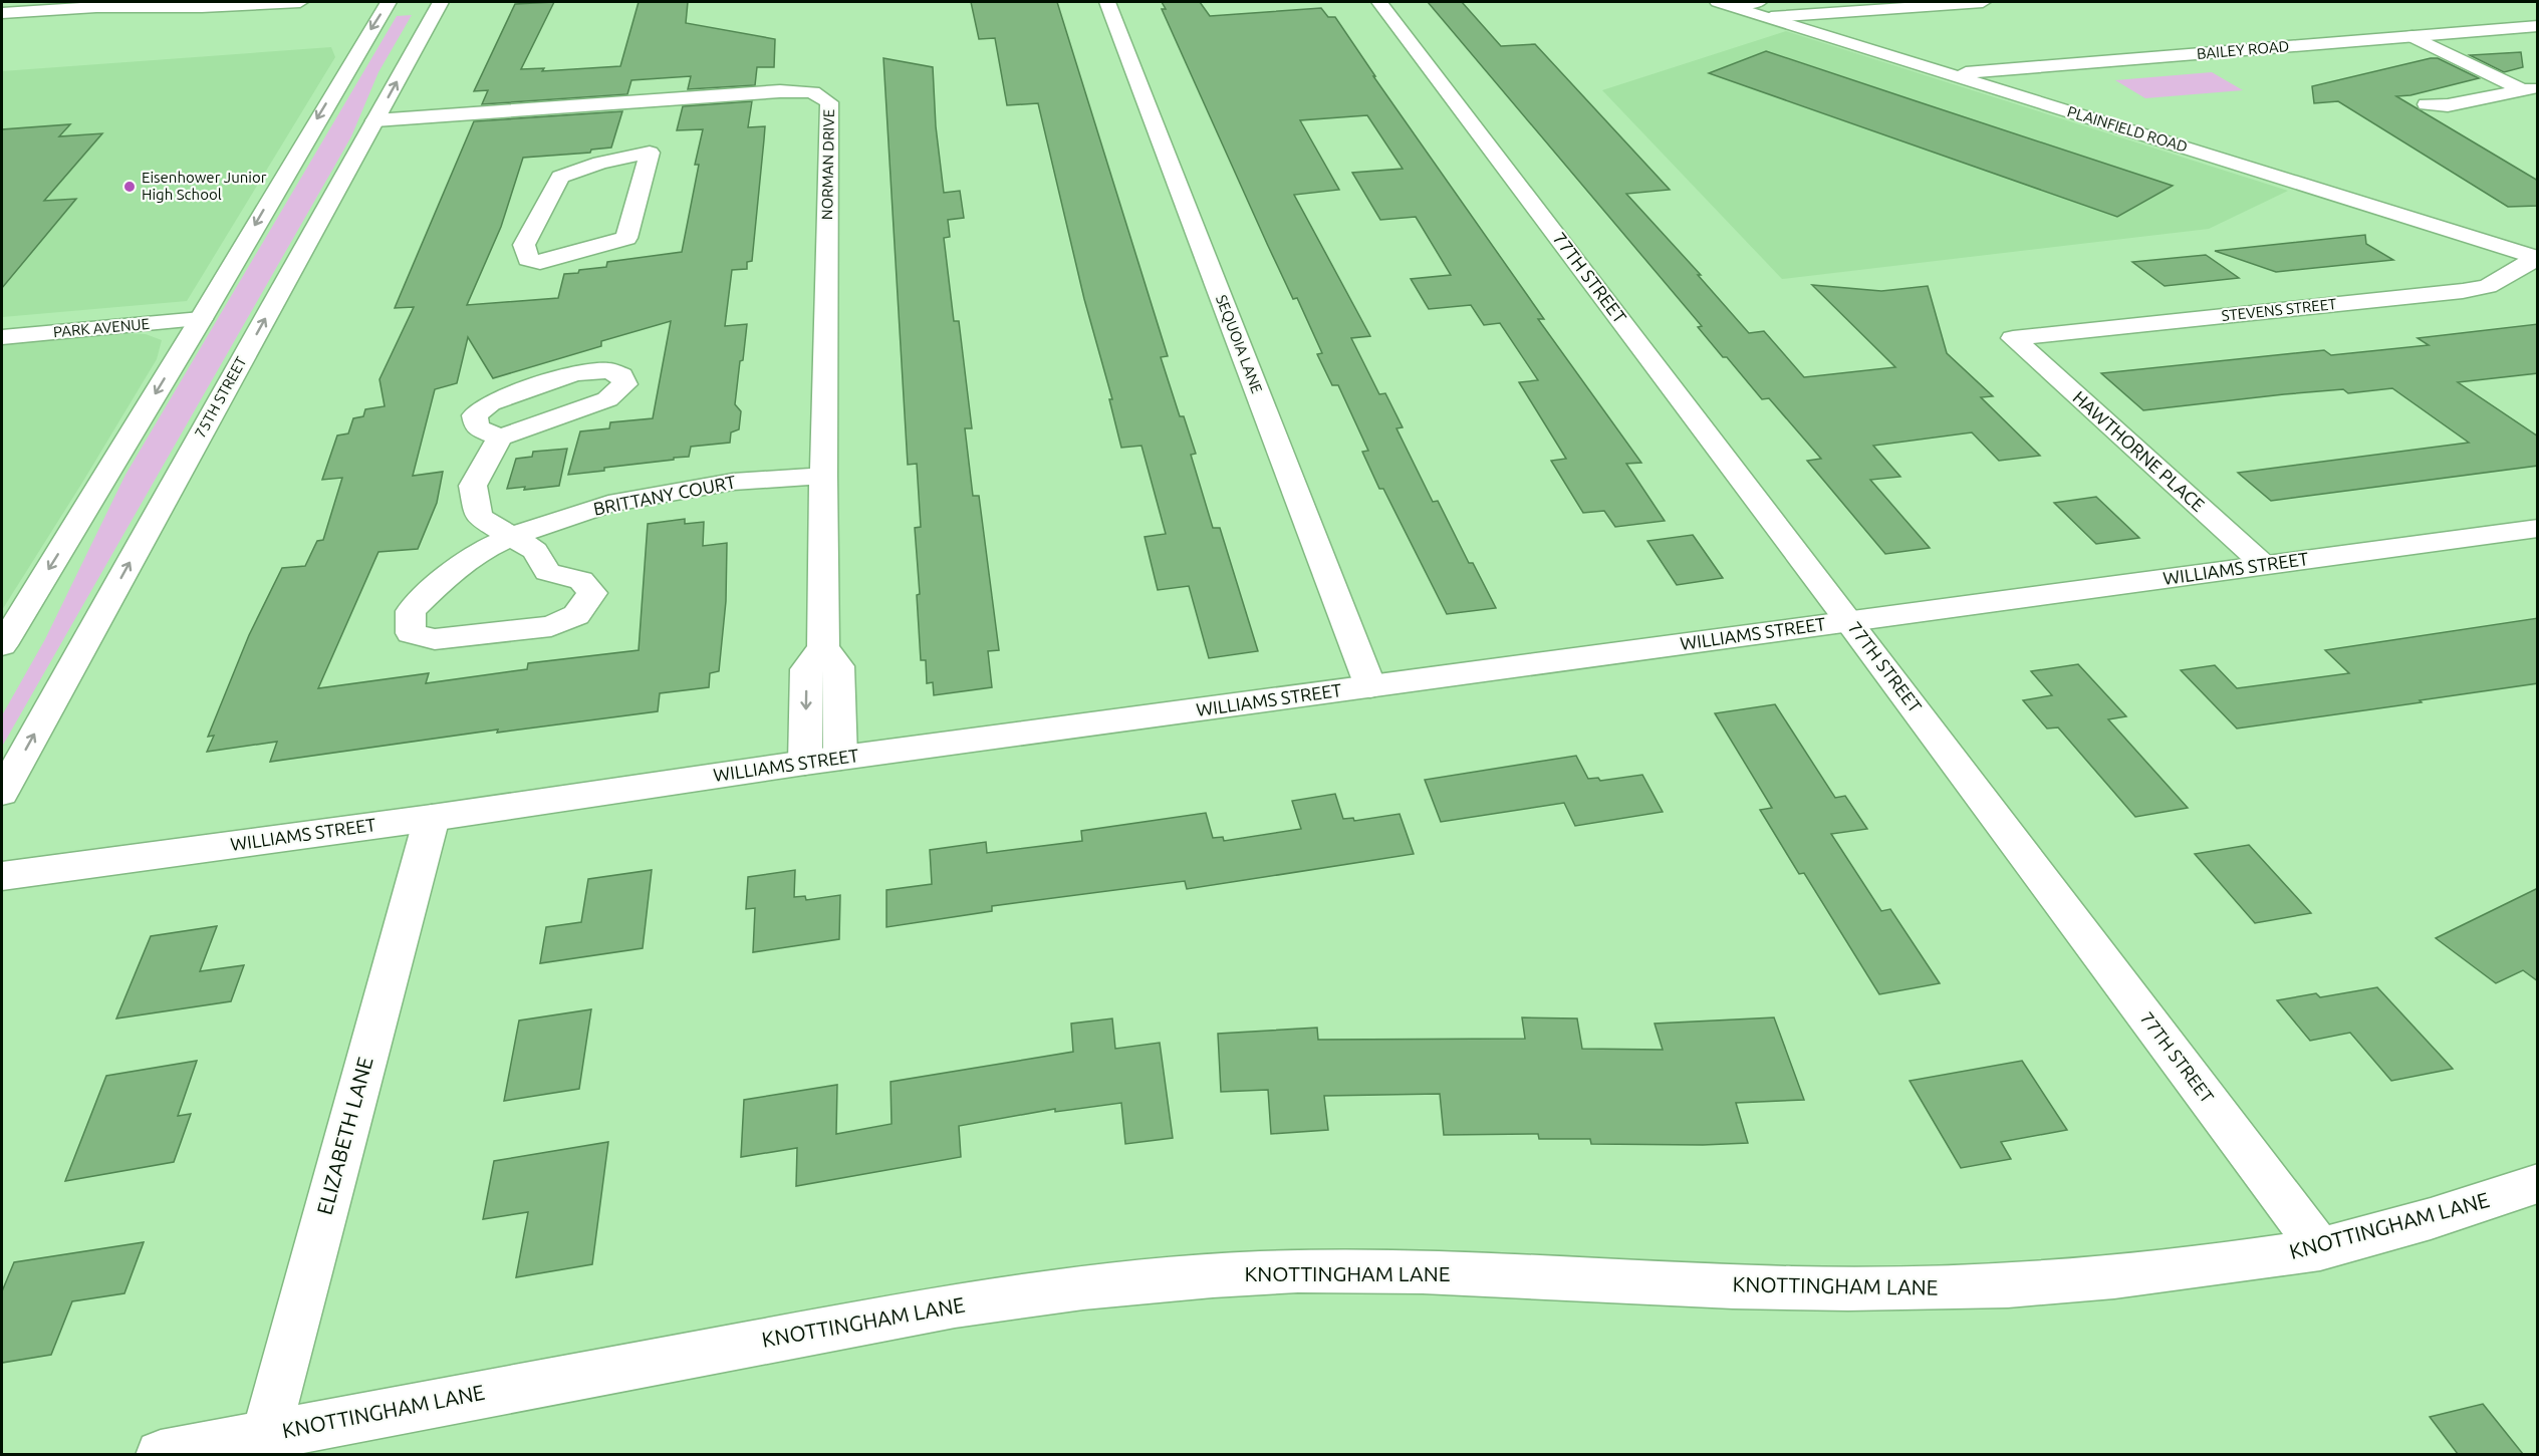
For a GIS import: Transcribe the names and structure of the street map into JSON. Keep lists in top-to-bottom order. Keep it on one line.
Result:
{"streets":{"street":["BAILEY ROAD","PLAINFIELD ROAD","NORMAN DRIVE","77TH STREET","STEVENS STREET","PARK AVENUE","SEQUOIA LANE","75TH STREET","HAWTHORNE PLACE","BRITTANY COURT","WILLIAMS STREET","ELIZABETH LANE","KNOTTINGHAM LANE"]},"crossings":[["BAILEY ROAD","PLAINFIELD ROAD"],["PLAINFIELD ROAD","STEVENS STREET"],["NORMAN DRIVE","75TH STREET"],["NORMAN DRIVE","BRITTANY COURT"],["77TH STREET","WILLIAMS STREET"],["77TH STREET","KNOTTINGHAM LANE"],["STEVENS STREET","HAWTHORNE PLACE"],["SEQUOIA LANE","WILLIAMS STREET"],["HAWTHORNE PLACE","WILLIAMS STREET"],["WILLIAMS STREET","ELIZABETH LANE"],["ELIZABETH LANE","KNOTTINGHAM LANE"]],"places":["Eisenhower Junior High School"]}
